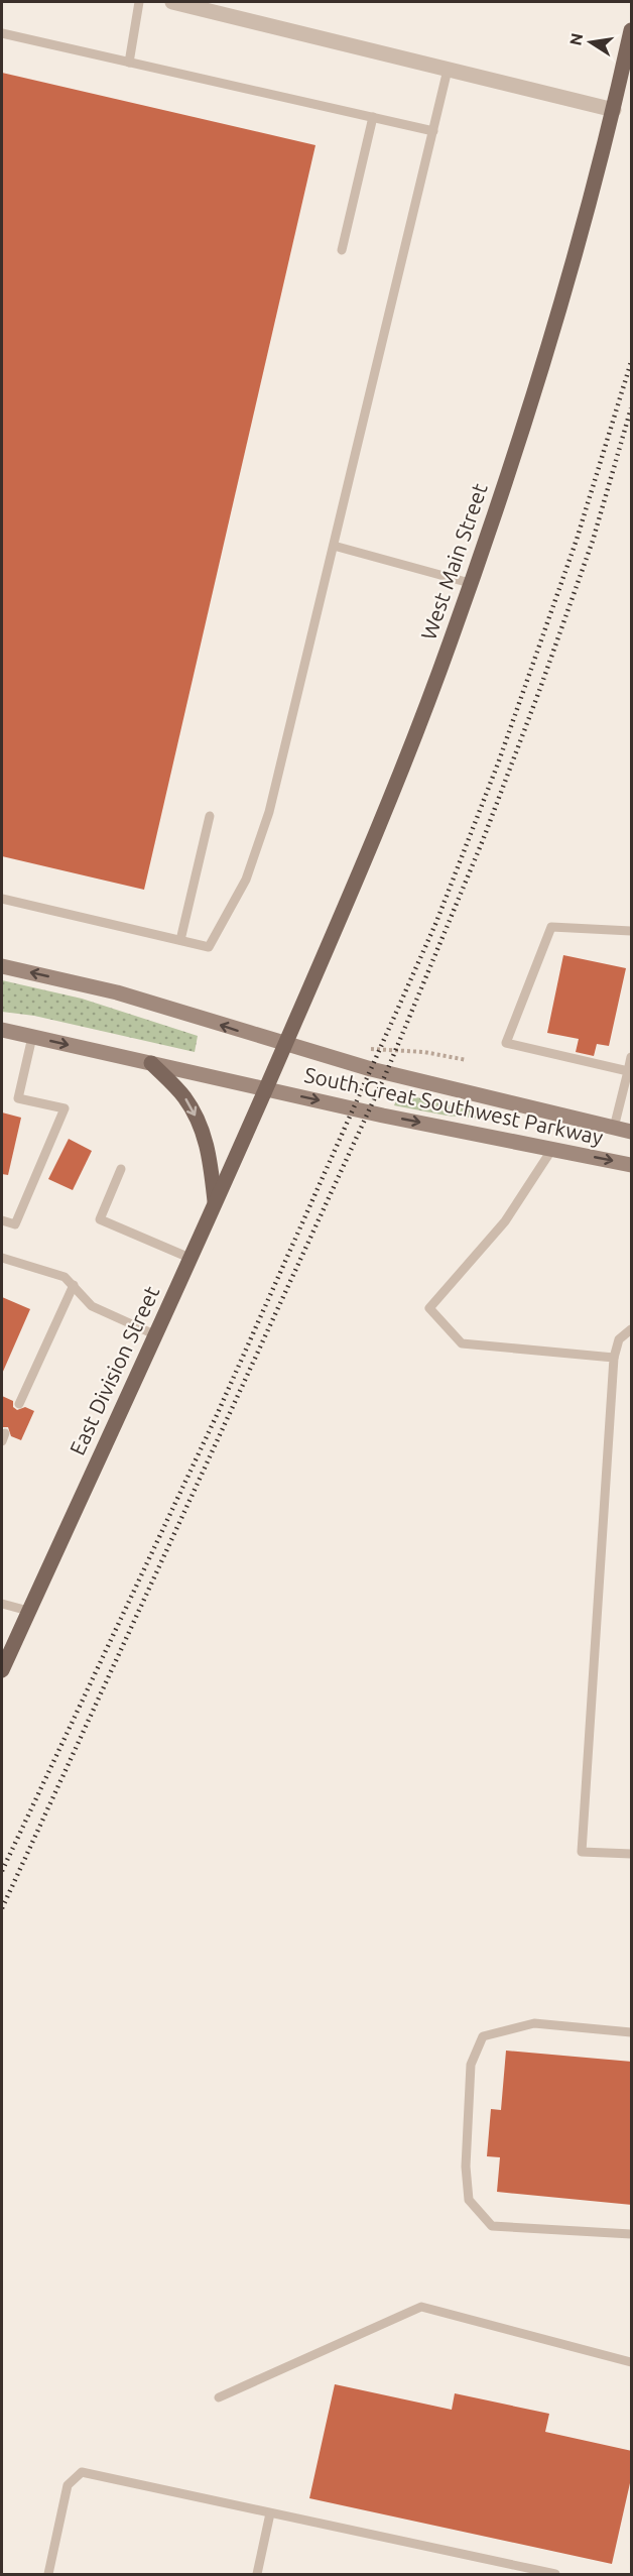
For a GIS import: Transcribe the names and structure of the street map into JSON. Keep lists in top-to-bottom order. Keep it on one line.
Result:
{"streets":{"main road":["West Main Street","South Great Southwest Parkway","East Division Street"]},"crossings":[["West Main Street","South Great Southwest Parkway"],["West Main Street","East Division Street"],["South Great Southwest Parkway","East Division Street"]],"north":"left"}
